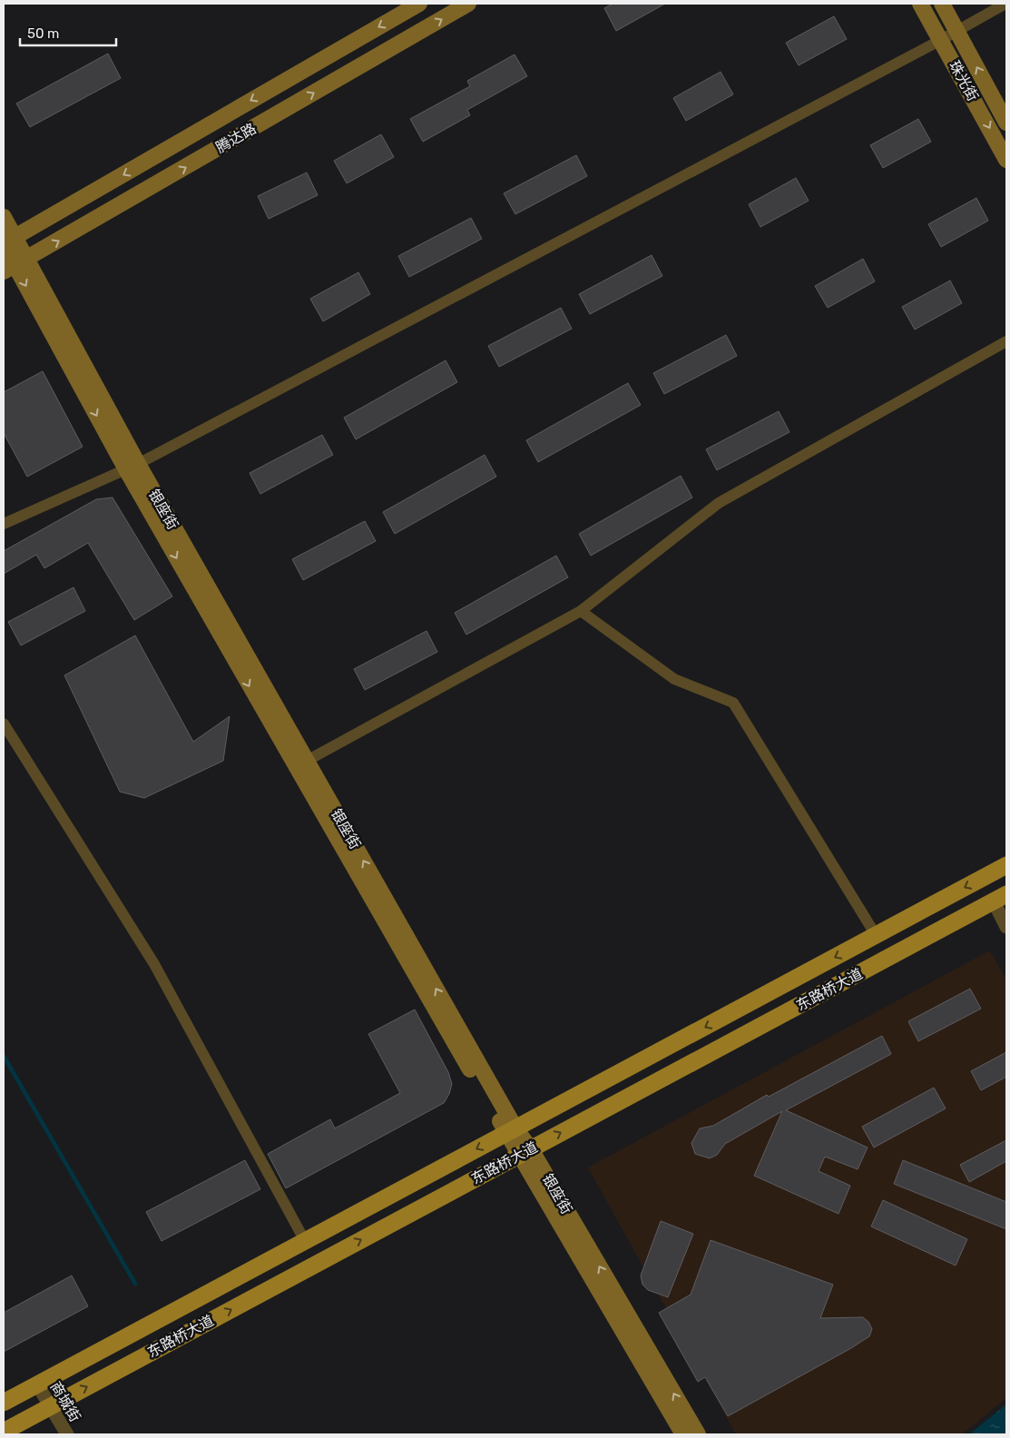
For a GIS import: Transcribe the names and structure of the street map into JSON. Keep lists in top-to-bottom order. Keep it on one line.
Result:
{"streets":{"main road":["珠光街","腾达路","银座街","东路桥大道"],"street":["商城街"]},"crossings":[["银座街","东路桥大道"],["东路桥大道","商城街"]],"scale_bar":"50 m"}
